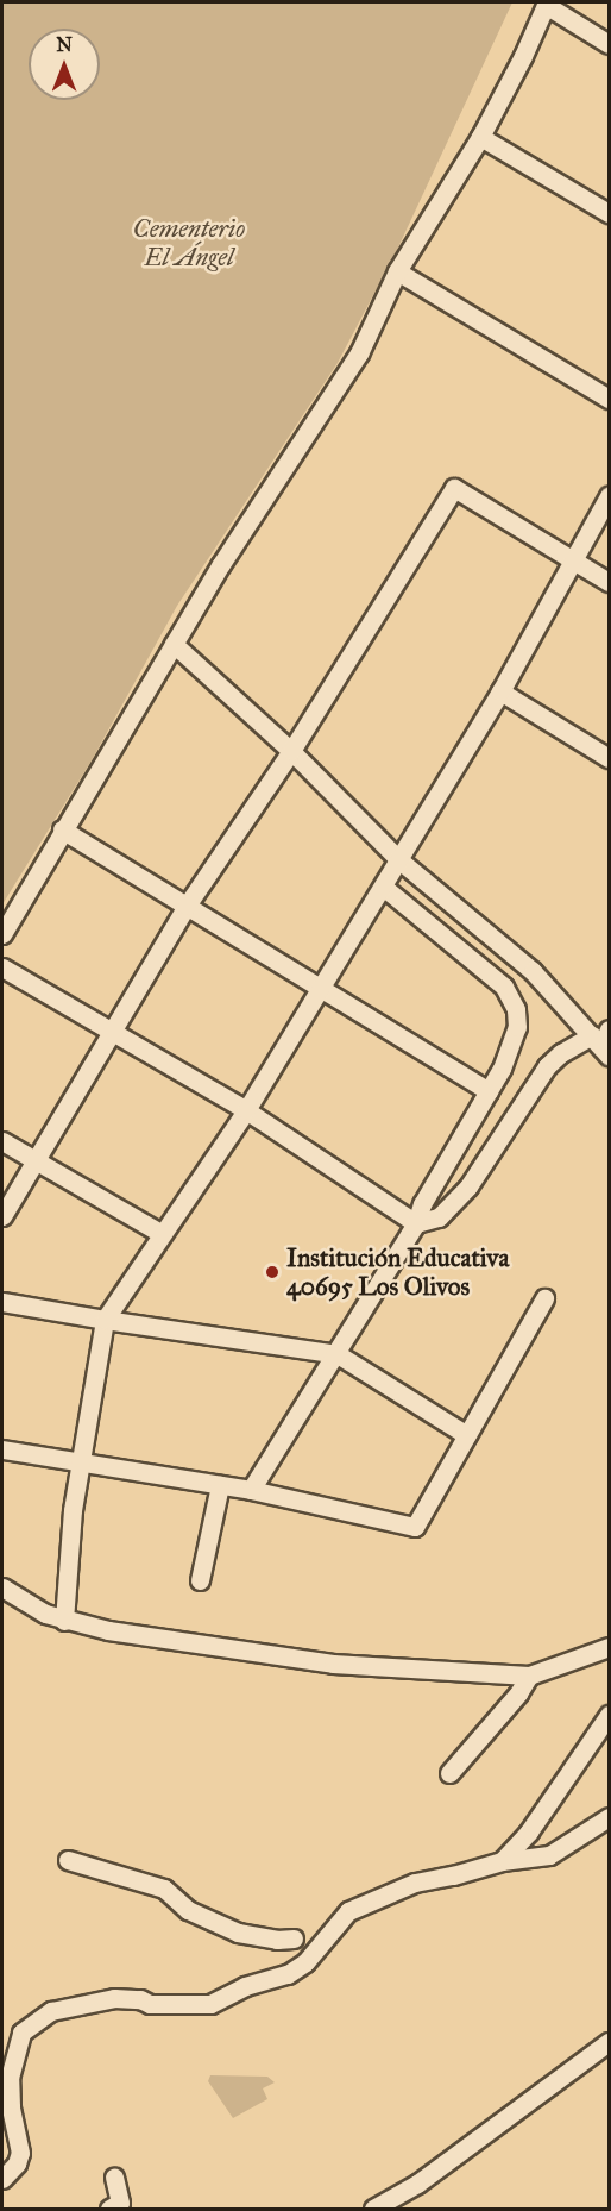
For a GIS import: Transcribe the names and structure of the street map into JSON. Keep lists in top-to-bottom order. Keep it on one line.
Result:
{"parks":["Cementerio El Ángel"],"places":["Institución Educativa 40695 Los Olivos"],"north":"top"}
